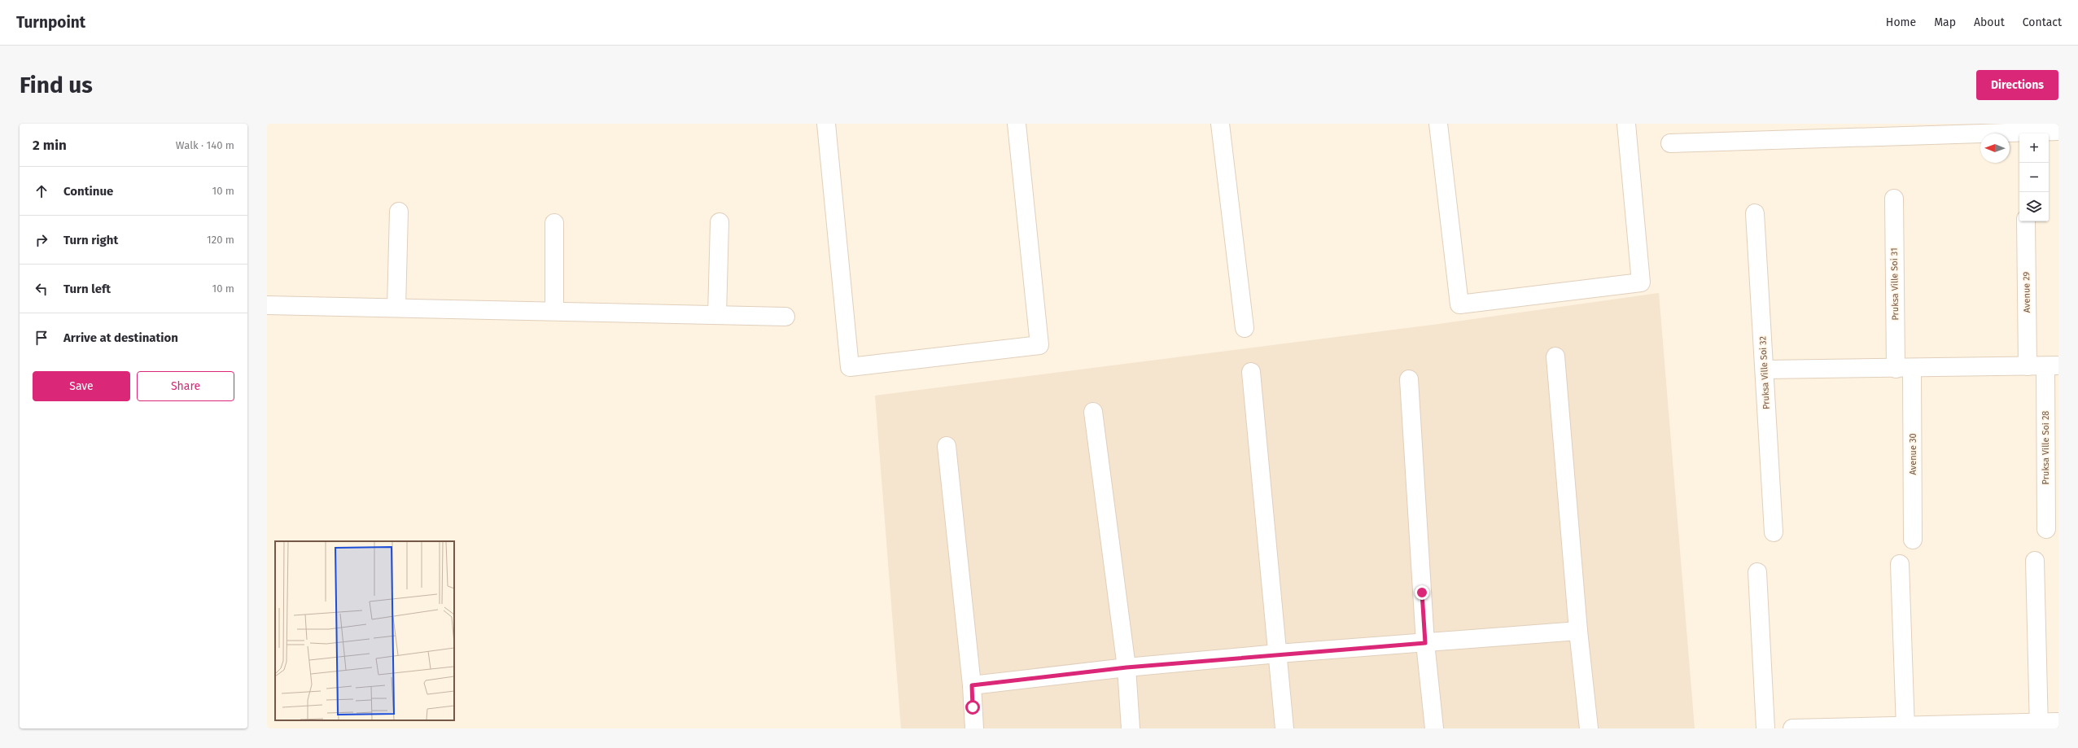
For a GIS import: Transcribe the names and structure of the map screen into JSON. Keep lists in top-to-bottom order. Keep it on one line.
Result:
{"streets":{"street":["Pruksa Ville Soi 31","Avenue 29","Pruksa Ville Soi 32","Pruksa Ville Soi 28","Avenue 30"]},"crossings":[["Pruksa Ville Soi 31","Avenue 30"]],"north":"left","page":{"header":"Turnpoint","nav":["Home","Map","About","Contact"],"buttons":["Directions",["Save","Share"]],"title":"Find us","heading":["2 min","Walk · 140 m"],"map_buttons":["+","−"],"list":[["Continue","10 m"],["Turn right","120 m"],["Turn left","10 m"],"Arrive at destination"]}}
